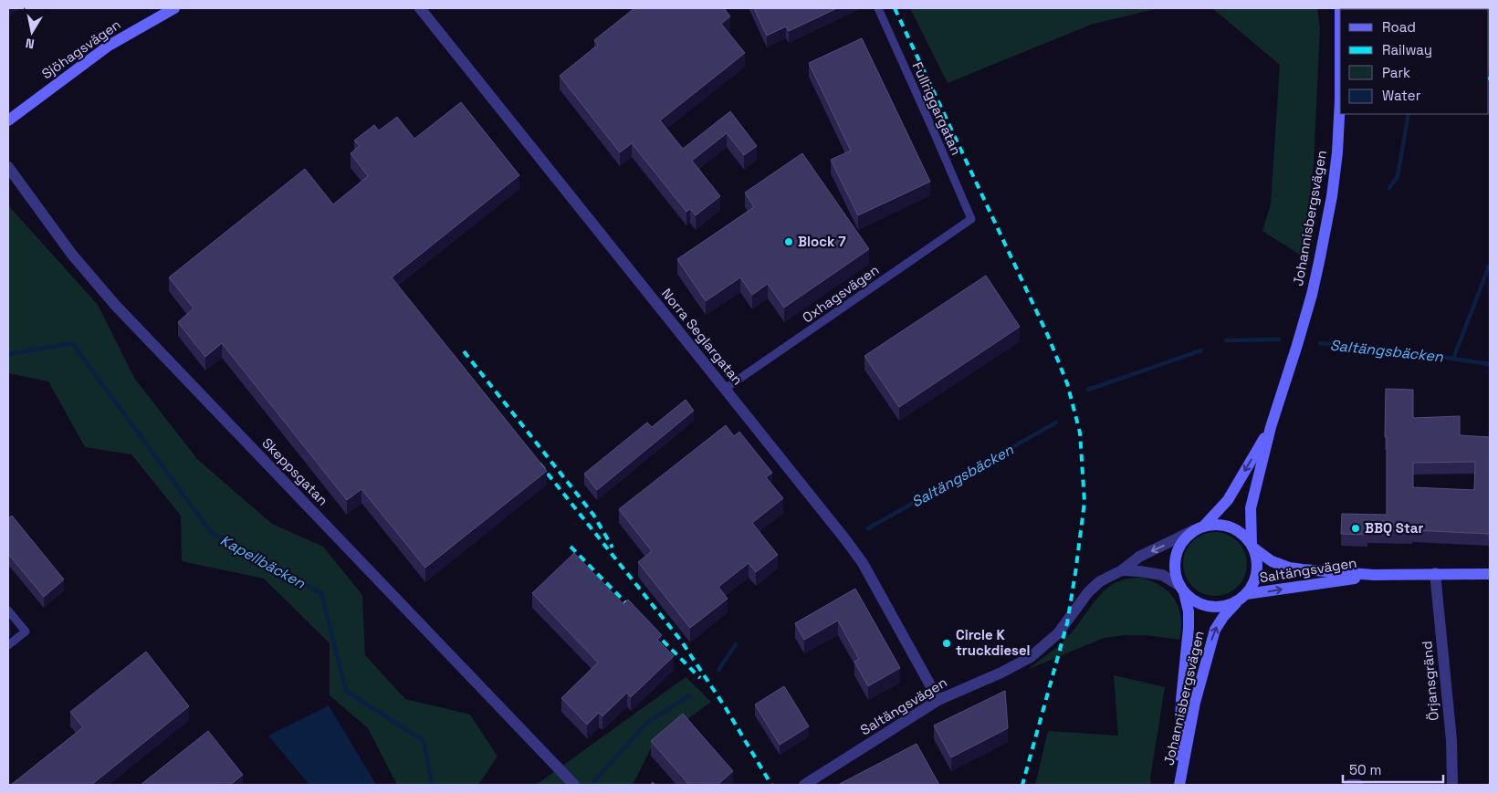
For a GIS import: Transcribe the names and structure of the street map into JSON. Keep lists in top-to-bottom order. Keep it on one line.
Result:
{"streets":{"main road":["Sjöhagsvägen","Johannisbergsvägen","Saltängsvägen"],"street":["Norra Seglargatan","Skeppsgatan","Örjansgränd"],"lane":["Fullriggargatan","Oxhagsvägen"]},"crossings":[["Fullriggargatan","Oxhagsvägen"],["Johannisbergsvägen","Saltängsvägen"],["Oxhagsvägen","Norra Seglargatan"],["Norra Seglargatan","Saltängsvägen"],["Saltängsvägen","Örjansgränd"]],"water":["Saltängsbäcken","Kapellbäcken"],"places":["Block 7","BBQ Star","Circle K truckdiesel"],"legend":["Road","Railway","Park","Water"],"scale_bar":"50 m","north":"bottom"}
